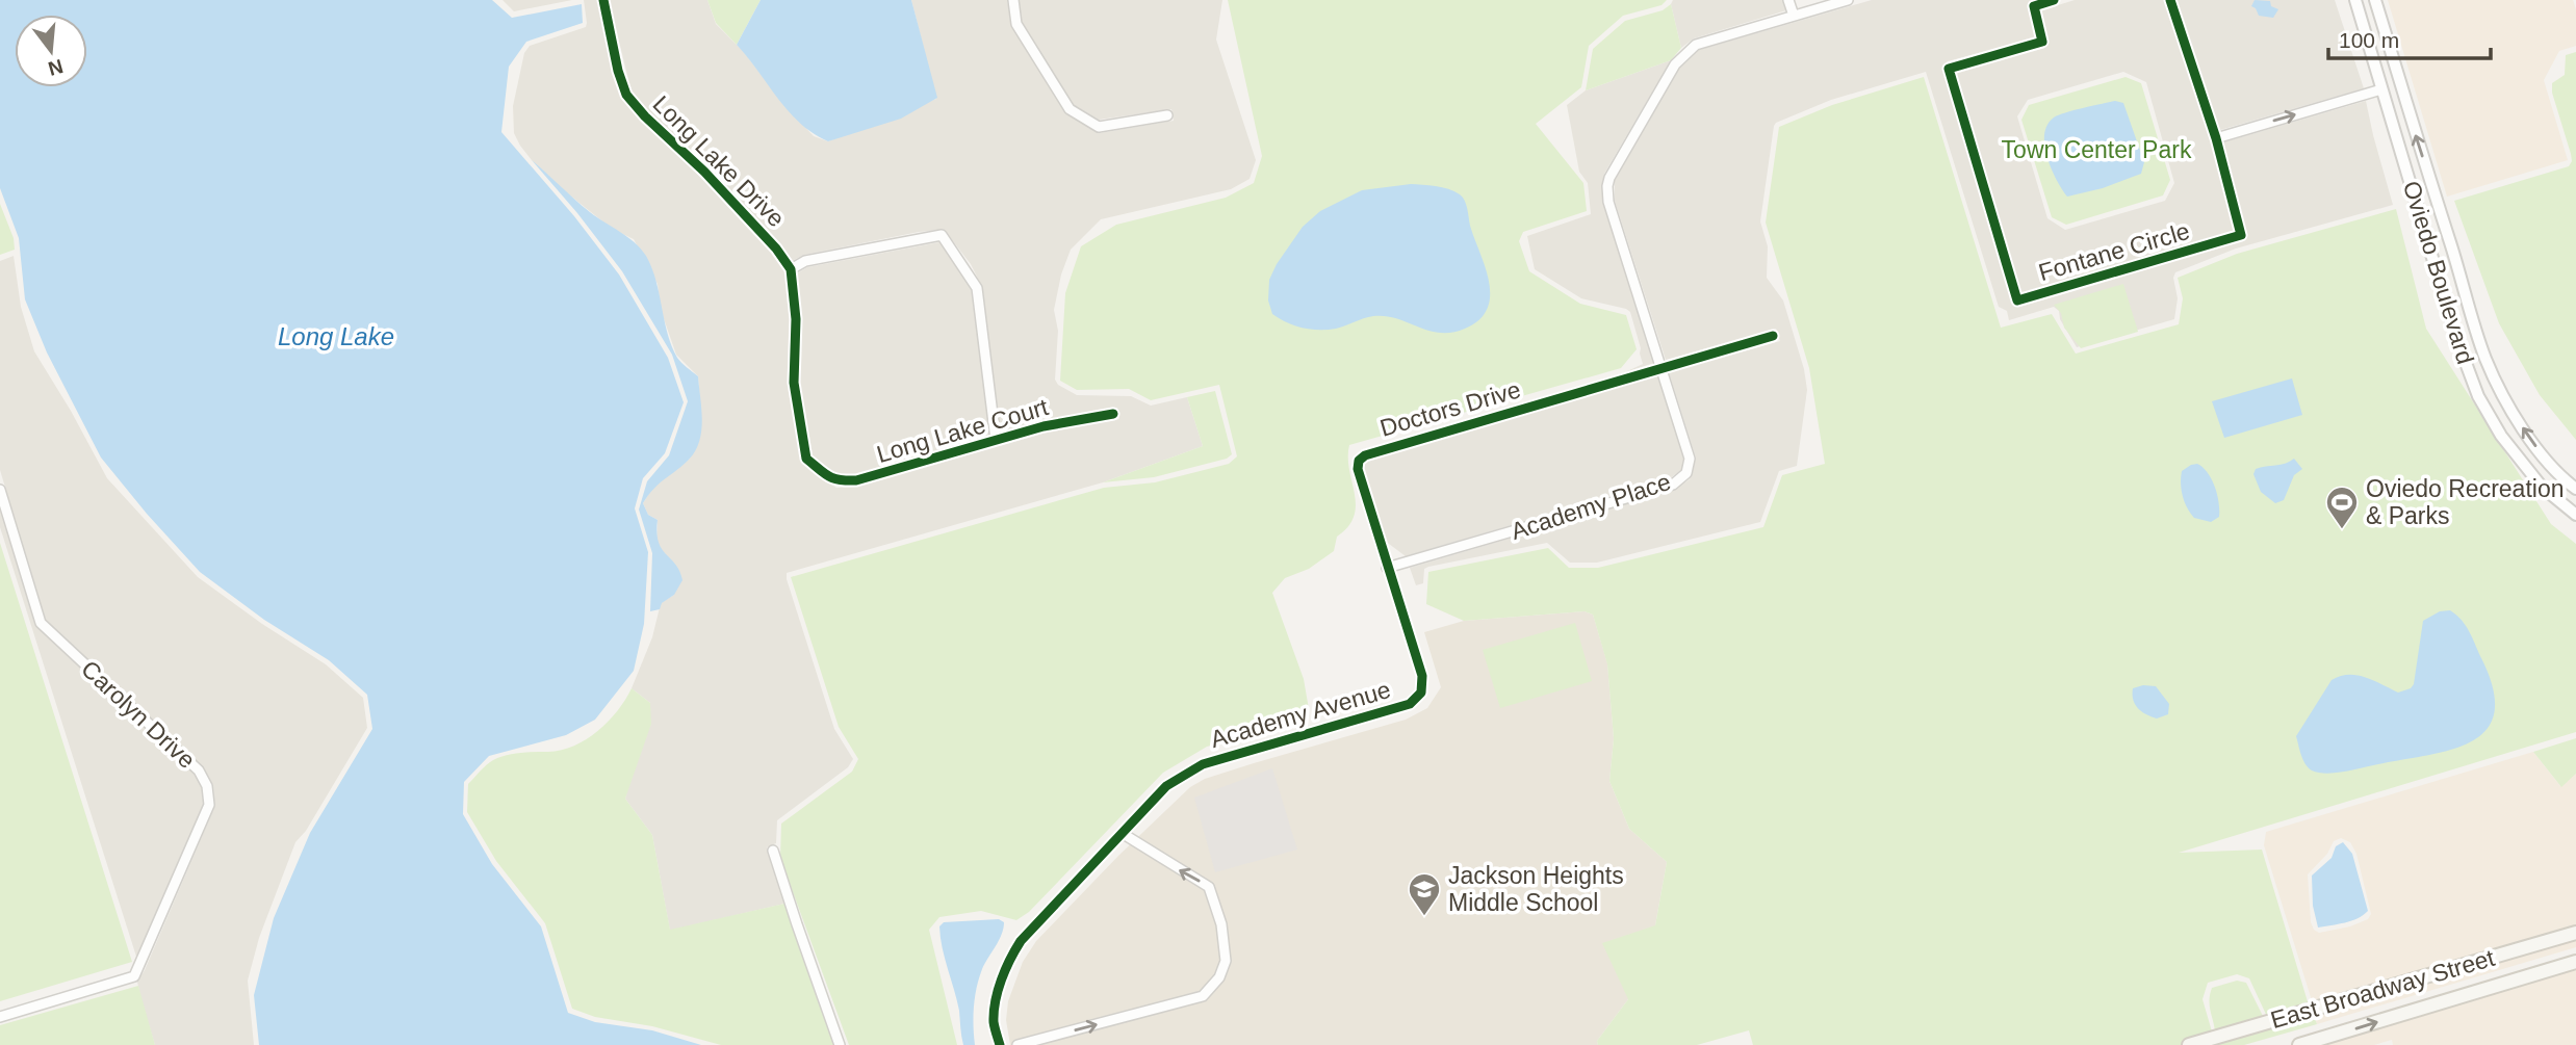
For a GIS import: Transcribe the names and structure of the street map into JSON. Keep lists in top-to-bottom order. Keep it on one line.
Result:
{"streets":{"main road":["East Broadway Street"],"street":["Long Lake Drive","Fontane Circle","Oviedo Boulevard","Doctors Drive","Long Lake Court","Academy Place","Carolyn Drive","Academy Avenue"]},"crossings":[["Long Lake Drive","Long Lake Court"],["Doctors Drive","Academy Place"],["Doctors Drive","Academy Avenue"],["Academy Place","Academy Avenue"]],"water":["Long Lake"],"parks":["Town Center Park"],"places":{"sports":["Oviedo Recreation & Parks"],"school or university":["Jackson Heights Middle School"]},"scale_bar":"100 m","north":"bottom"}
